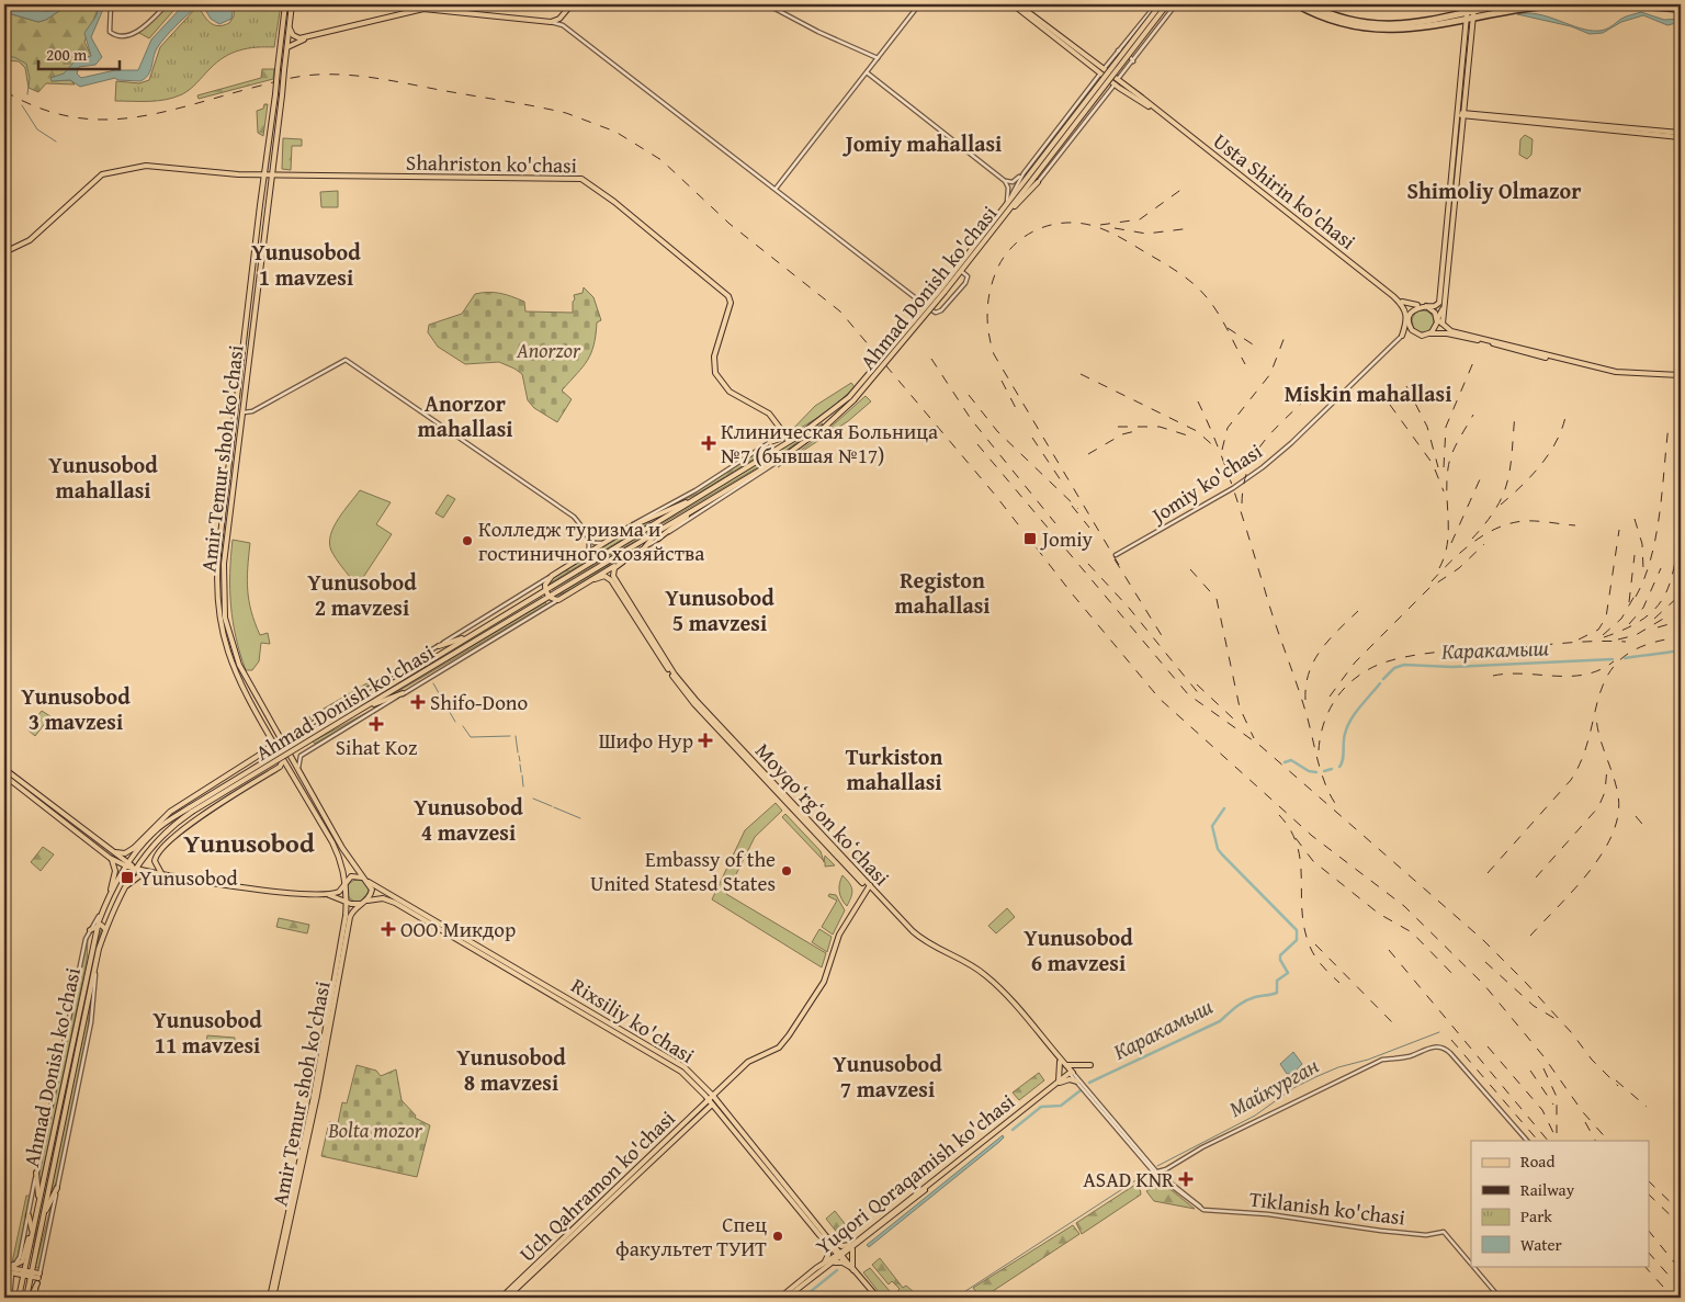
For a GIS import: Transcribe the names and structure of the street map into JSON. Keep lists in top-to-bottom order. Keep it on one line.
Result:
{"streets":{"main road":["Shahriston ko'chasi","Usta Shirin ko'chasi","Ahmad Donish ko'chasi","Amir Temur shoh ko'chasi","Moyqoʻrgʻon koʻchasi","Rixsiliy ko'chasi","Yuqori Qoraqamish ko'chasi","Uch Qahramon ko'chasi"],"street":["Jomiy ko'chasi","Tiklanish ko'chasi"]},"crossings":[["Shahriston ko'chasi","Amir Temur shoh ko'chasi"],["Usta Shirin ko'chasi","Ahmad Donish ko'chasi"],["Ahmad Donish ko'chasi","Amir Temur shoh ko'chasi"],["Ahmad Donish ko'chasi","Moyqoʻrgʻon koʻchasi"],["Amir Temur shoh ko'chasi","Rixsiliy ko'chasi"],["Moyqoʻrgʻon koʻchasi","Uch Qahramon ko'chasi"],["Rixsiliy ko'chasi","Yuqori Qoraqamish ko'chasi"],["Rixsiliy ko'chasi","Uch Qahramon ko'chasi"]],"districts":["Jomiy mahallasi","Shimoliy Olmazor","Yunusobod 1 mavzesi","Miskin mahallasi","Anorzor mahallasi","Yunusobod mahallasi","Registon mahallasi","Yunusobod 2 mavzesi","Yunusobod 5 mavzesi","Yunusobod 3 mavzesi","Turkiston mahallasi","Yunusobod 4 mavzesi","Yunusobod","Yunusobod 6 mavzesi","Yunusobod 11 mavzesi","Yunusobod 8 mavzesi","Yunusobod 7 mavzesi"],"water":["Каракамыш","Майкурган"],"parks":["Anorzor","Bolta mozor"],"places":{"health":["Клиническая Больница №7 (бывшая №17)","Shifo-Dono","Sihat Koz","Шифо Нур","ООО Микдор","ASAD KNR"],"transit":["Jomiy","Yunusobod"],"other":["Колледж туризма и гостиничного хозяйства","Embassy of the United Statesd States","Спец факультет ТУИТ"]},"legend":["Road","Railway","Park","Water"],"scale_bar":"200 m"}
